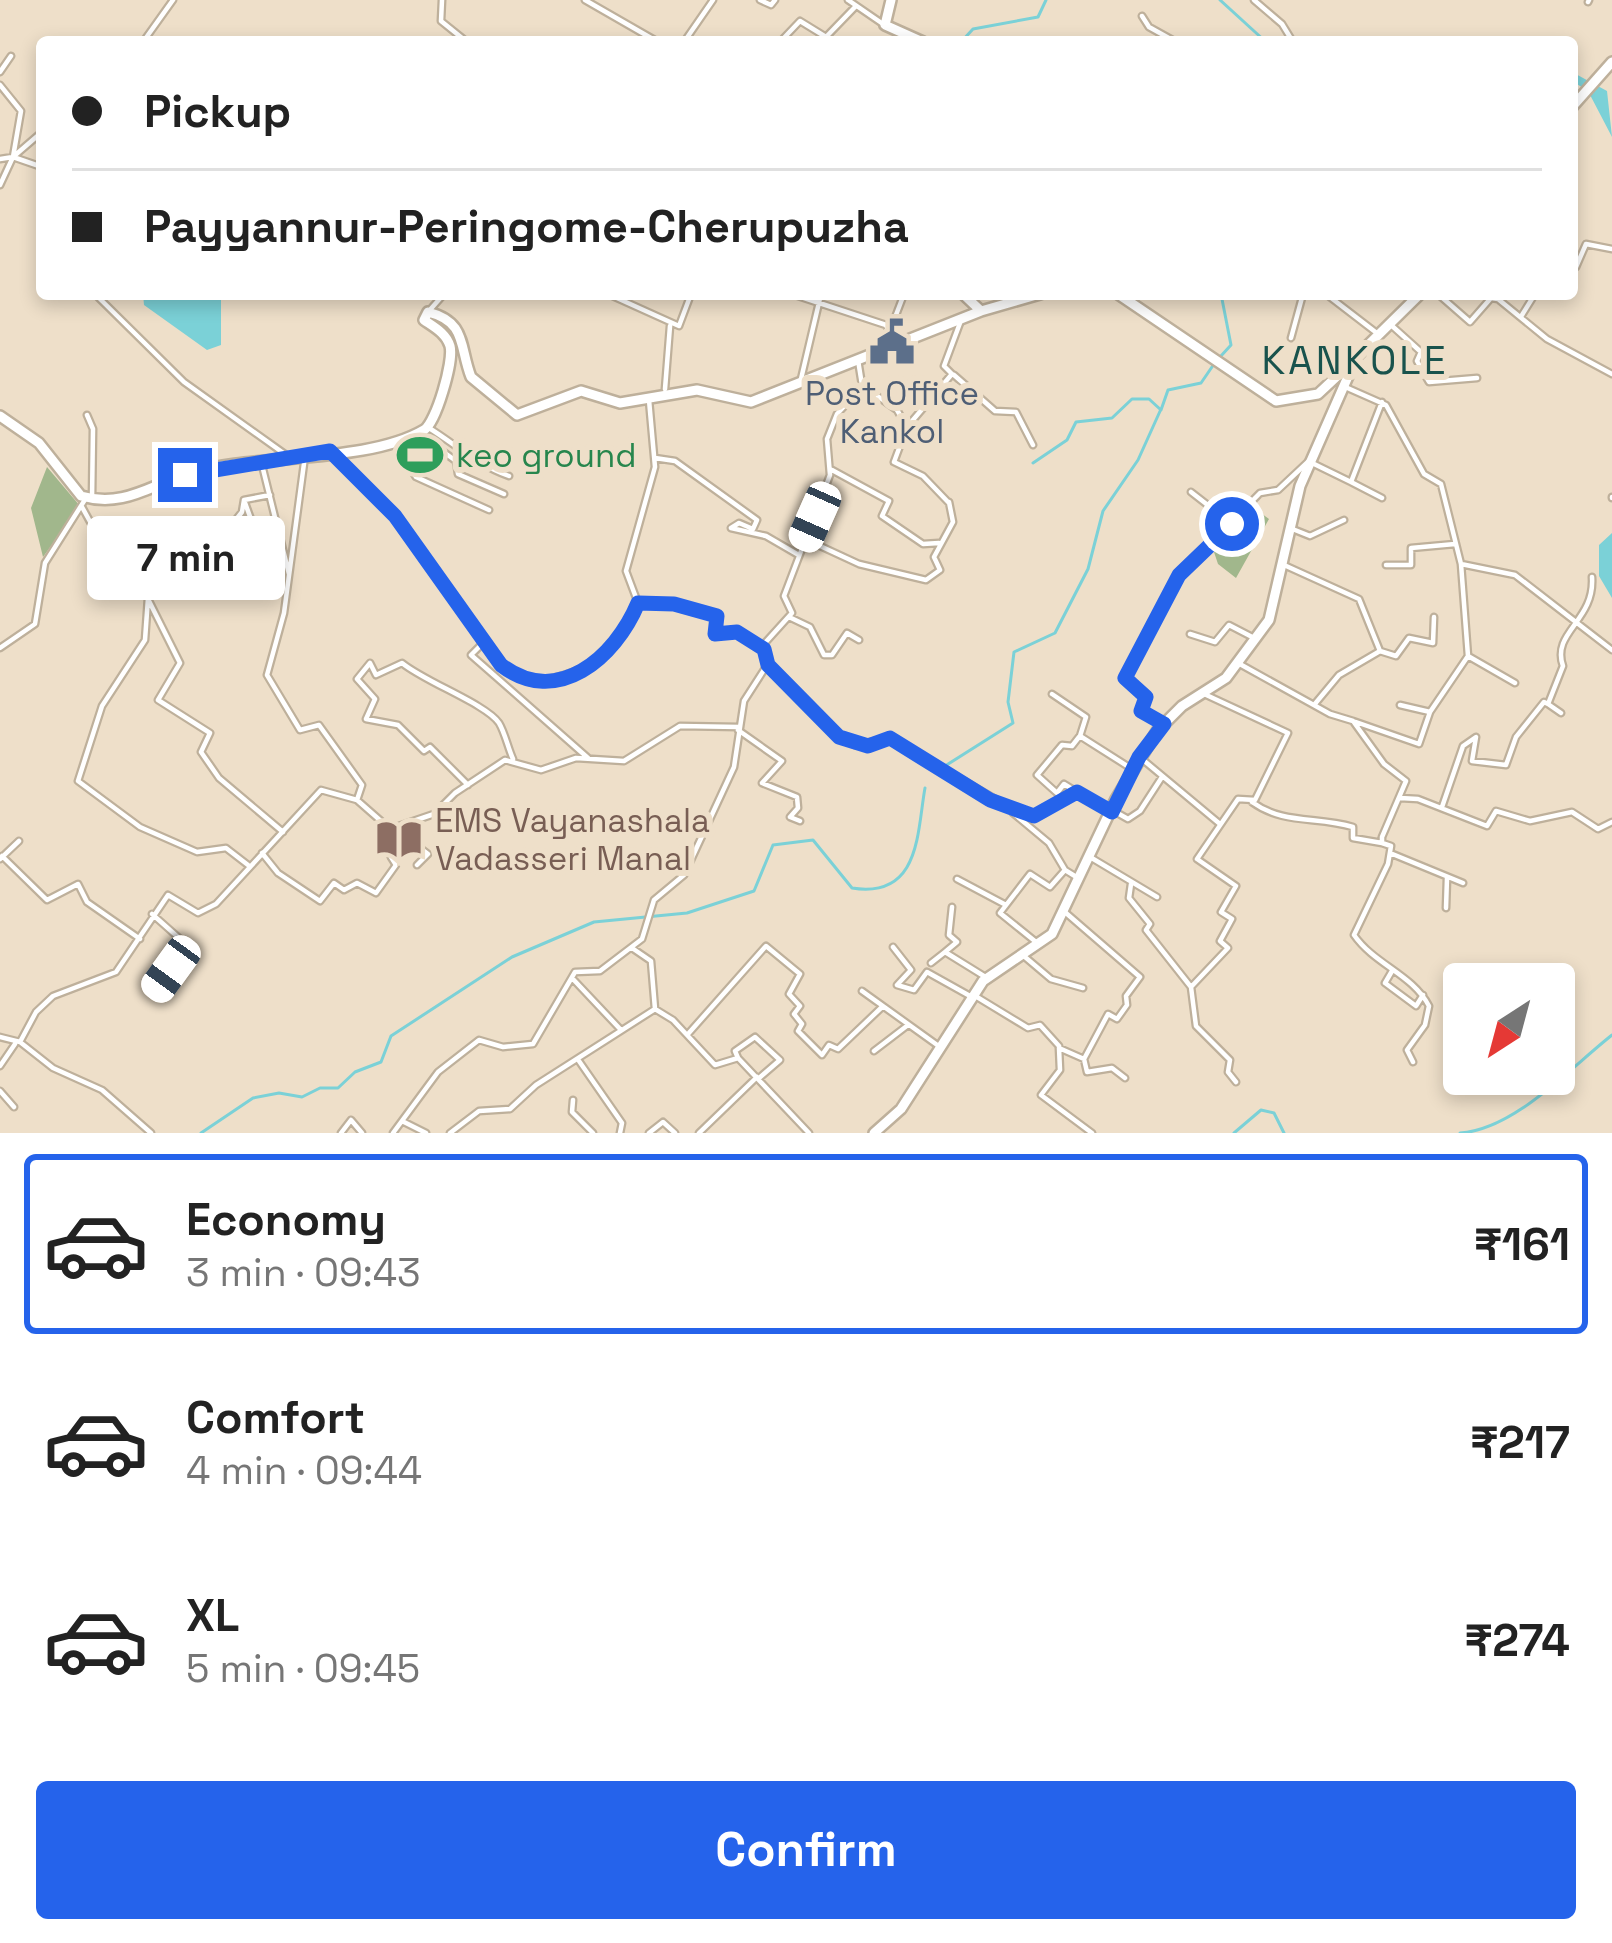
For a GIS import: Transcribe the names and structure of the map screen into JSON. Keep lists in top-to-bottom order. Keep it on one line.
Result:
{"districts":["KANKOLE"],"places":{"public building":["Post Office Kankol"],"sports":["keo ground"],"library":["EMS Vayanashala Vadasseri Manal"]},"north":"bottom left","page":{"banner":["Pickup","Payyannur-Peringome-Cherupuzha"],"bubble":"7 min","list":[{"name":"Economy","note":"3 min · 09:43","value":"₹161"},{"name":"Comfort","note":"4 min · 09:44","value":"₹217"},{"name":"XL","note":"5 min · 09:45","value":"₹274"}],"buttons":"Confirm"}}
